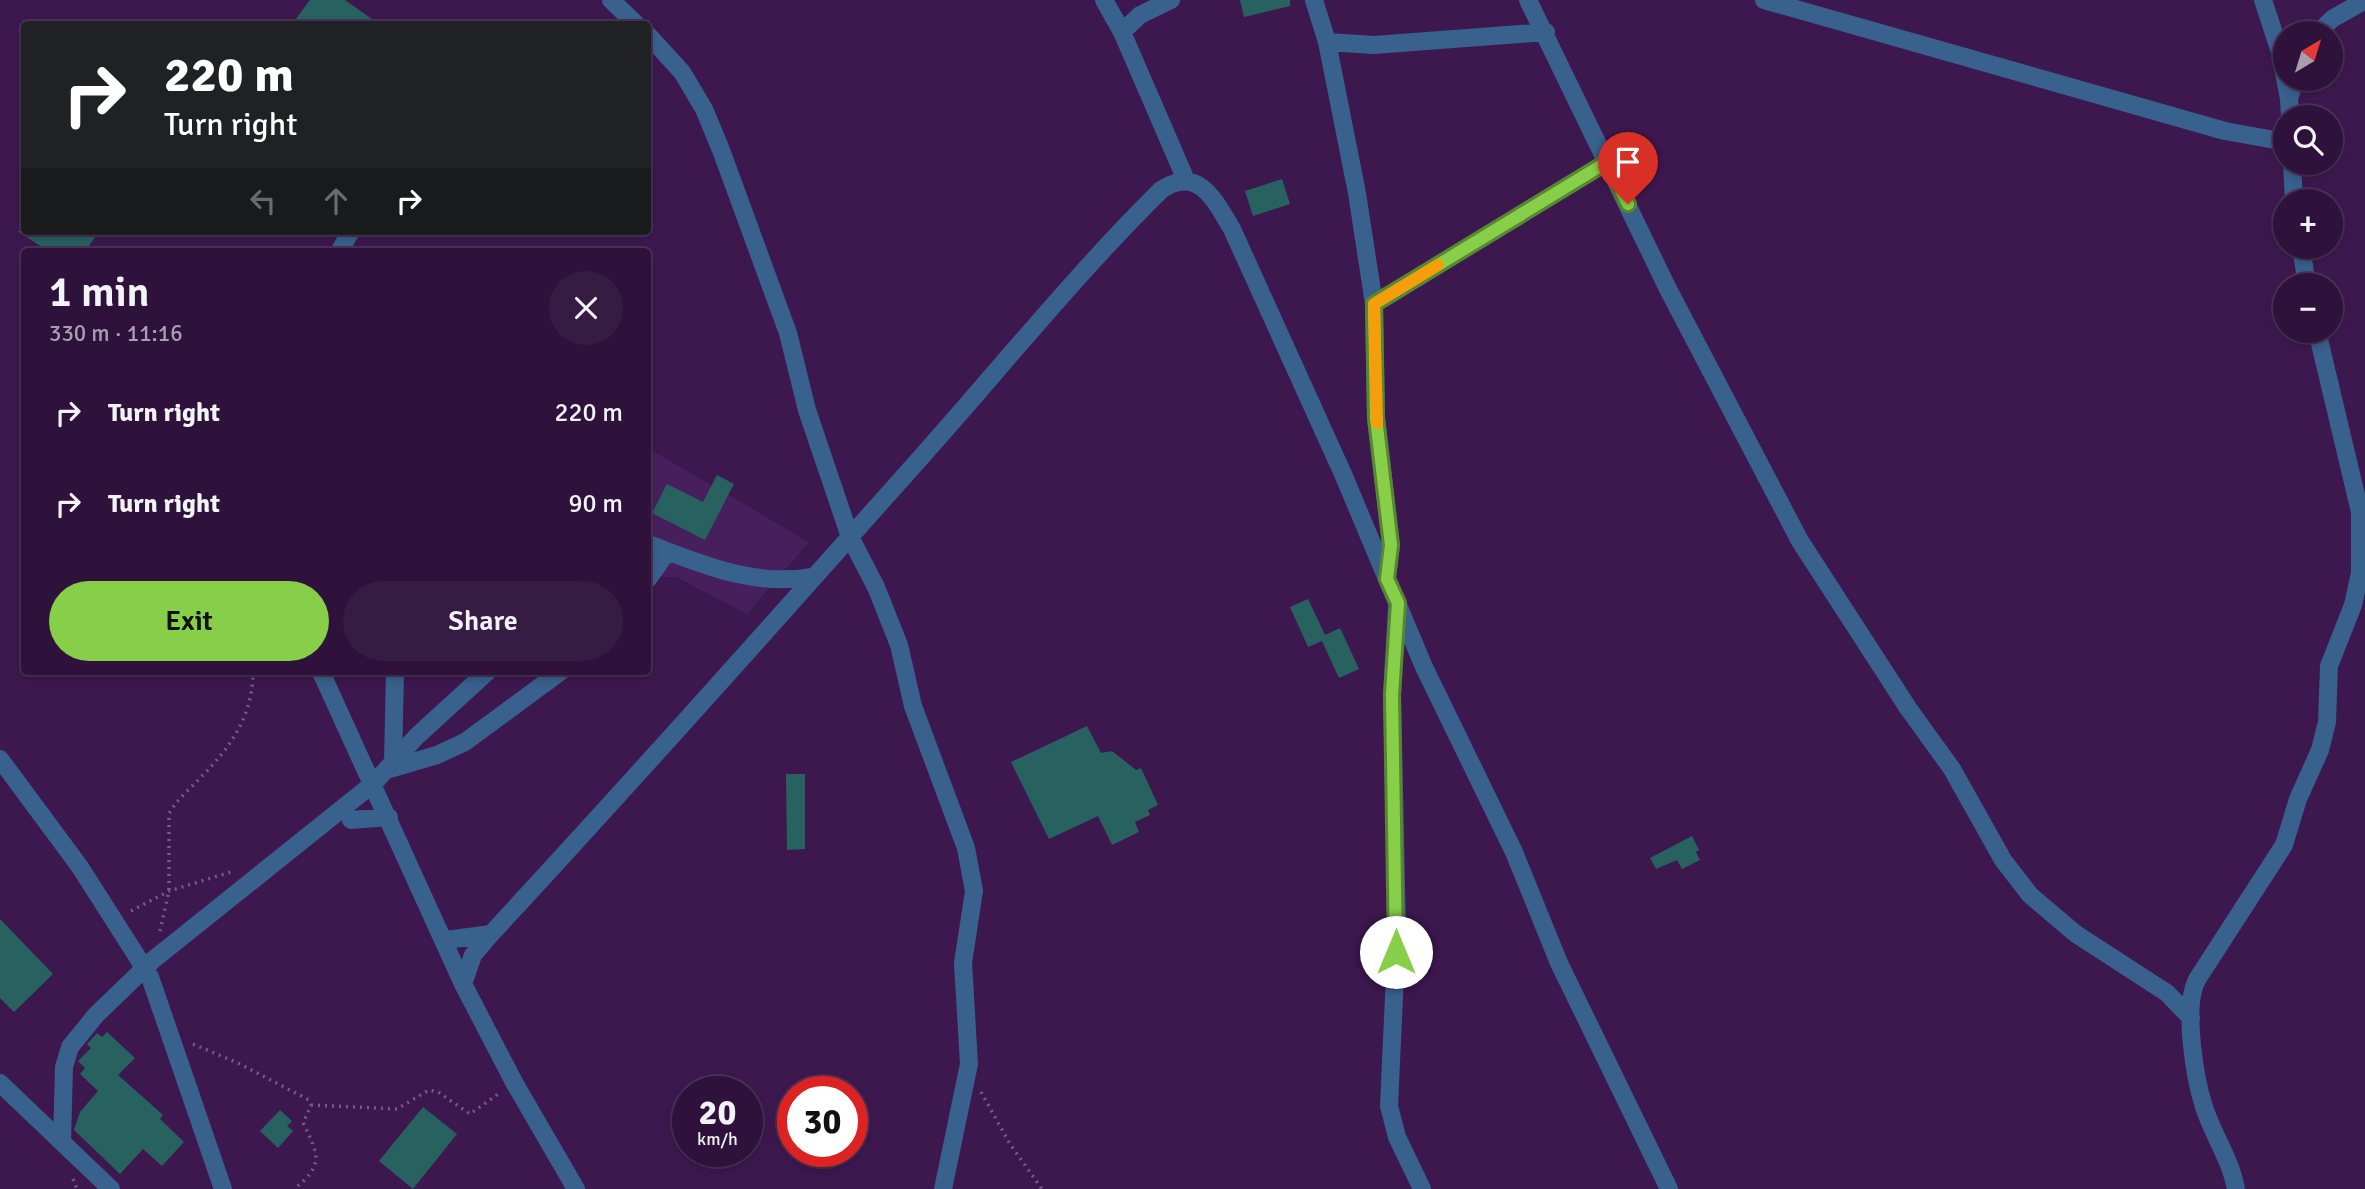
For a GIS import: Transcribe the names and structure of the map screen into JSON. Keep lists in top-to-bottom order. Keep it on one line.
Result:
{"north":"top right","page":{"map_buttons":["+","−"],"turn":["220 m","Turn right"],"heading":["1 min","330 m · 11:16"],"list":[{"name":"Turn right","value":"220 m"},{"name":"Turn right","value":"90 m"}],"buttons":["Exit","Share"],"speed":"20 km/h","limit":"30"}}
